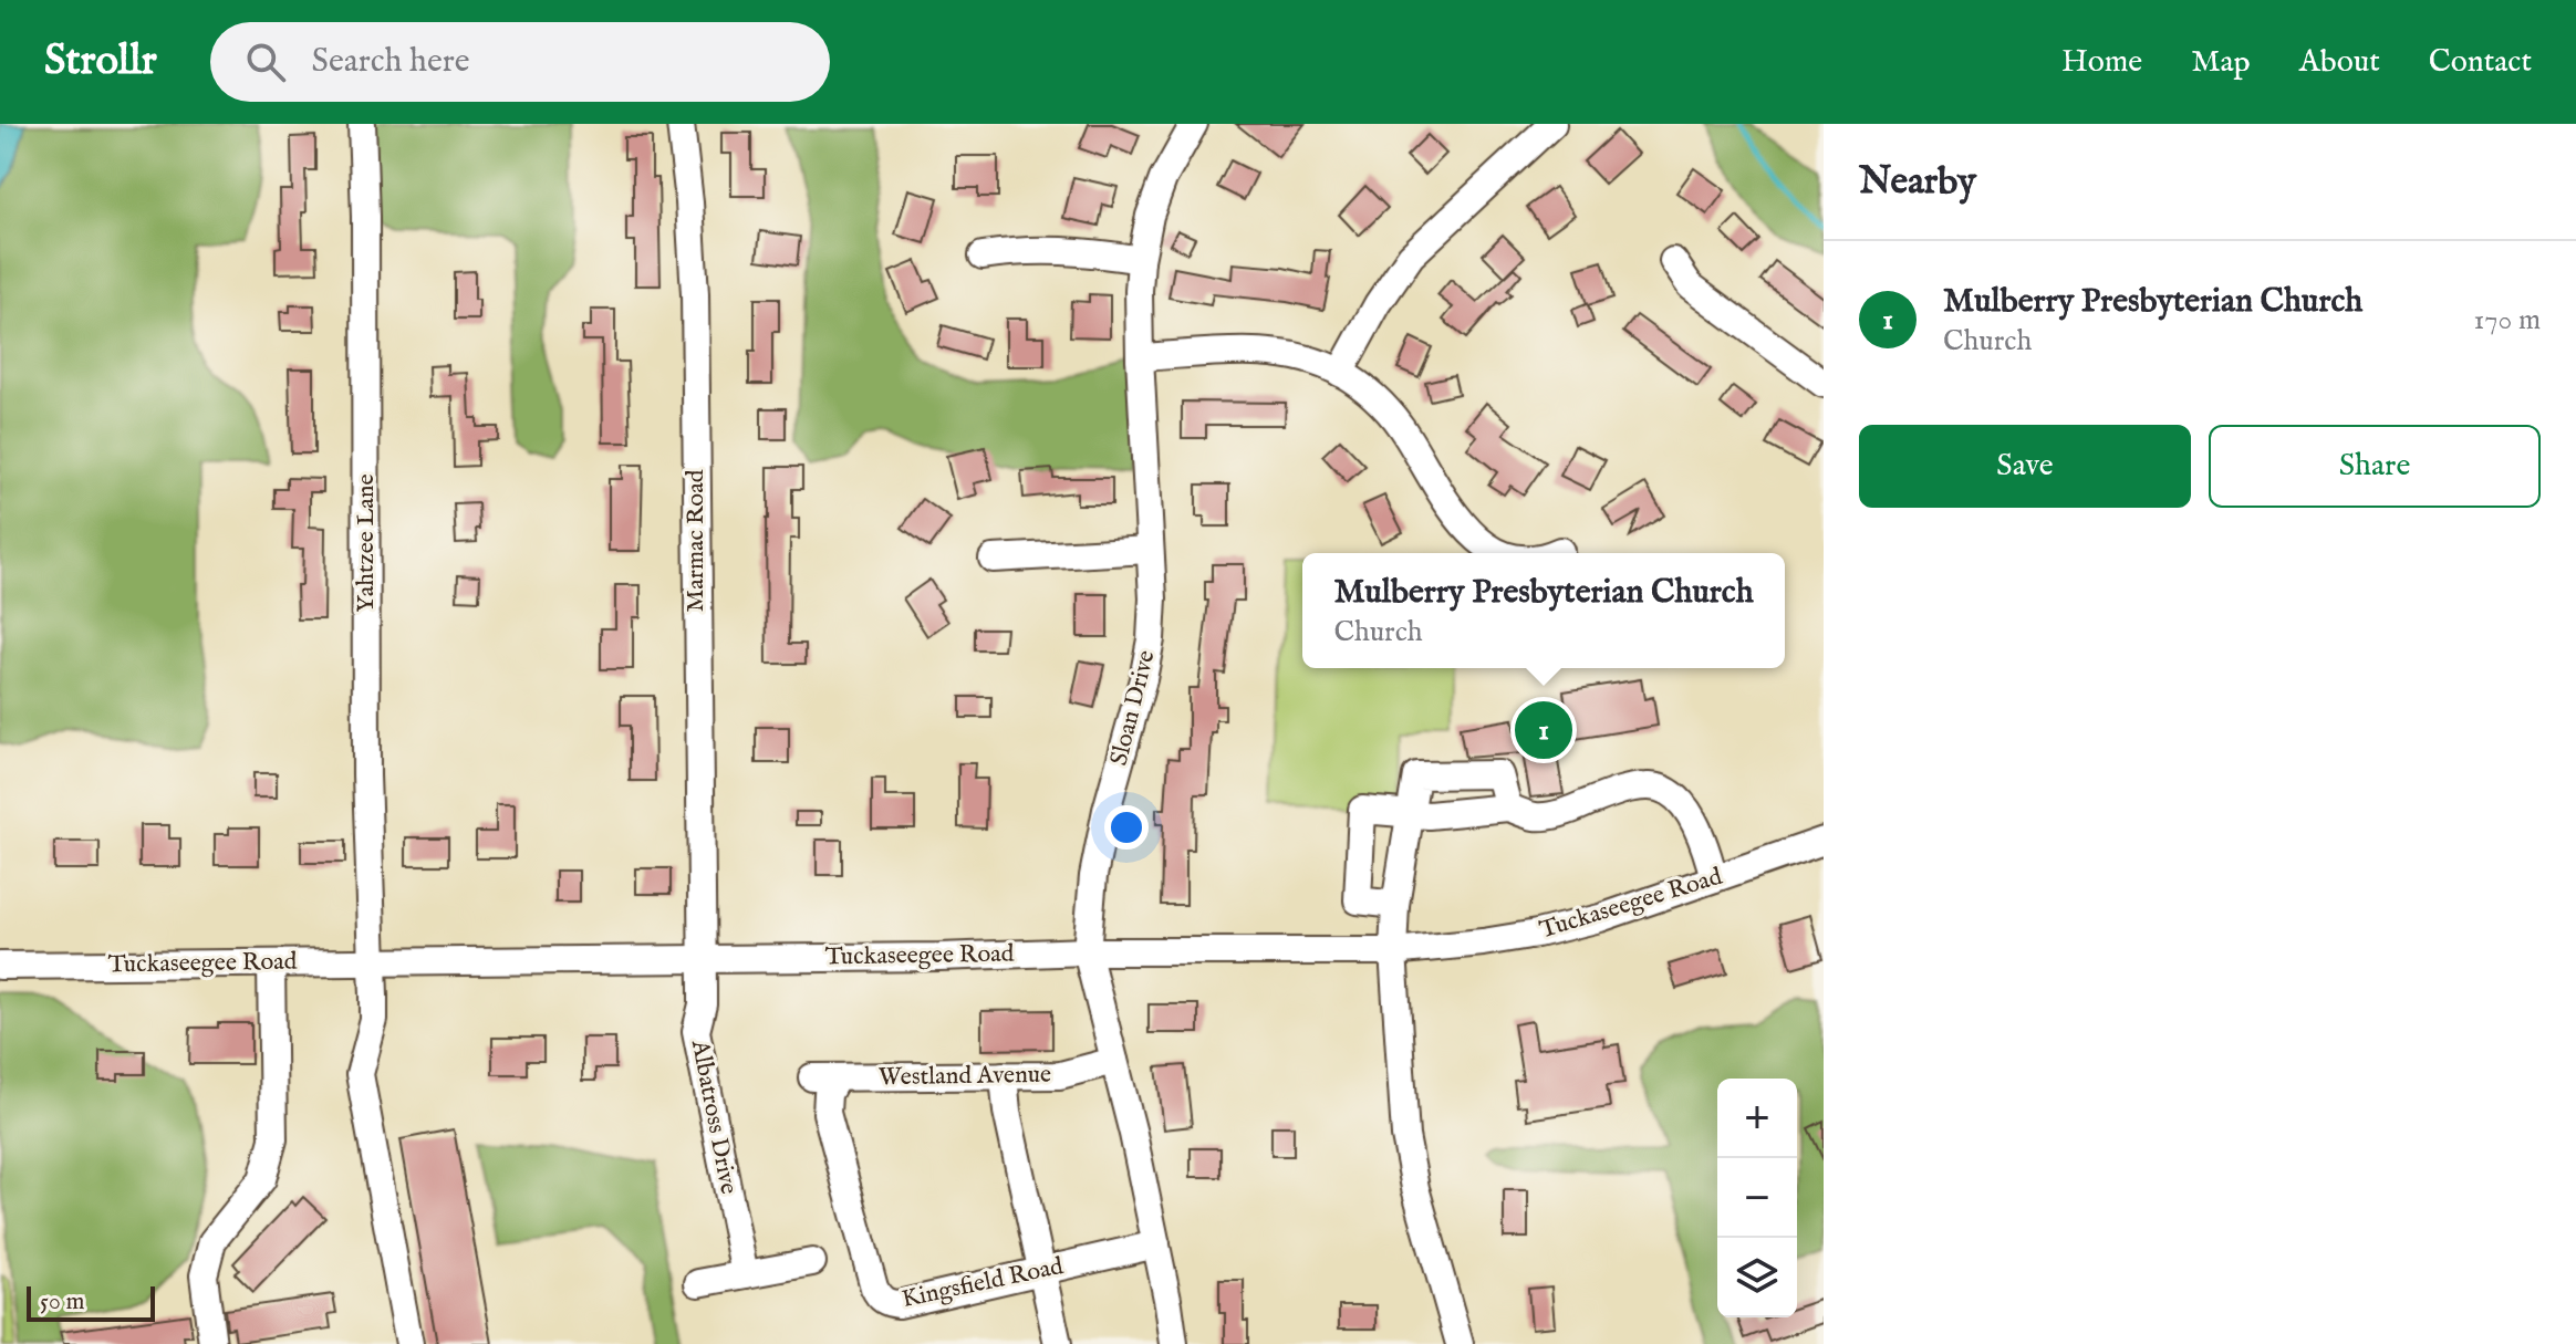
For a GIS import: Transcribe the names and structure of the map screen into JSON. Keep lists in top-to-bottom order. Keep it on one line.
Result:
{"streets":{"street":["Marmac Road","Yahtzee Lane","Sloan Drive","Tuckaseegee Road","Westland Avenue","Albatross Drive","Kingsfield Road"]},"crossings":[["Marmac Road","Tuckaseegee Road"],["Marmac Road","Albatross Drive"],["Yahtzee Lane","Tuckaseegee Road"],["Sloan Drive","Tuckaseegee Road"],["Sloan Drive","Westland Avenue"],["Sloan Drive","Kingsfield Road"],["Tuckaseegee Road","Albatross Drive"],["Westland Avenue","Kingsfield Road"]],"scale_bar":"50 m","page":{"header":"Strollr","search":"Search here","nav":["Home","Map","About","Contact"],"heading":"Nearby","list":[{"mark":"1","name":"Mulberry Presbyterian Church","note":"Church","value":"170 m"}],"buttons":["Save","Share"],"popup":["Mulberry Presbyterian Church","Church"],"pins":"1","map_buttons":["+","−"],"scale":"50 m"}}
